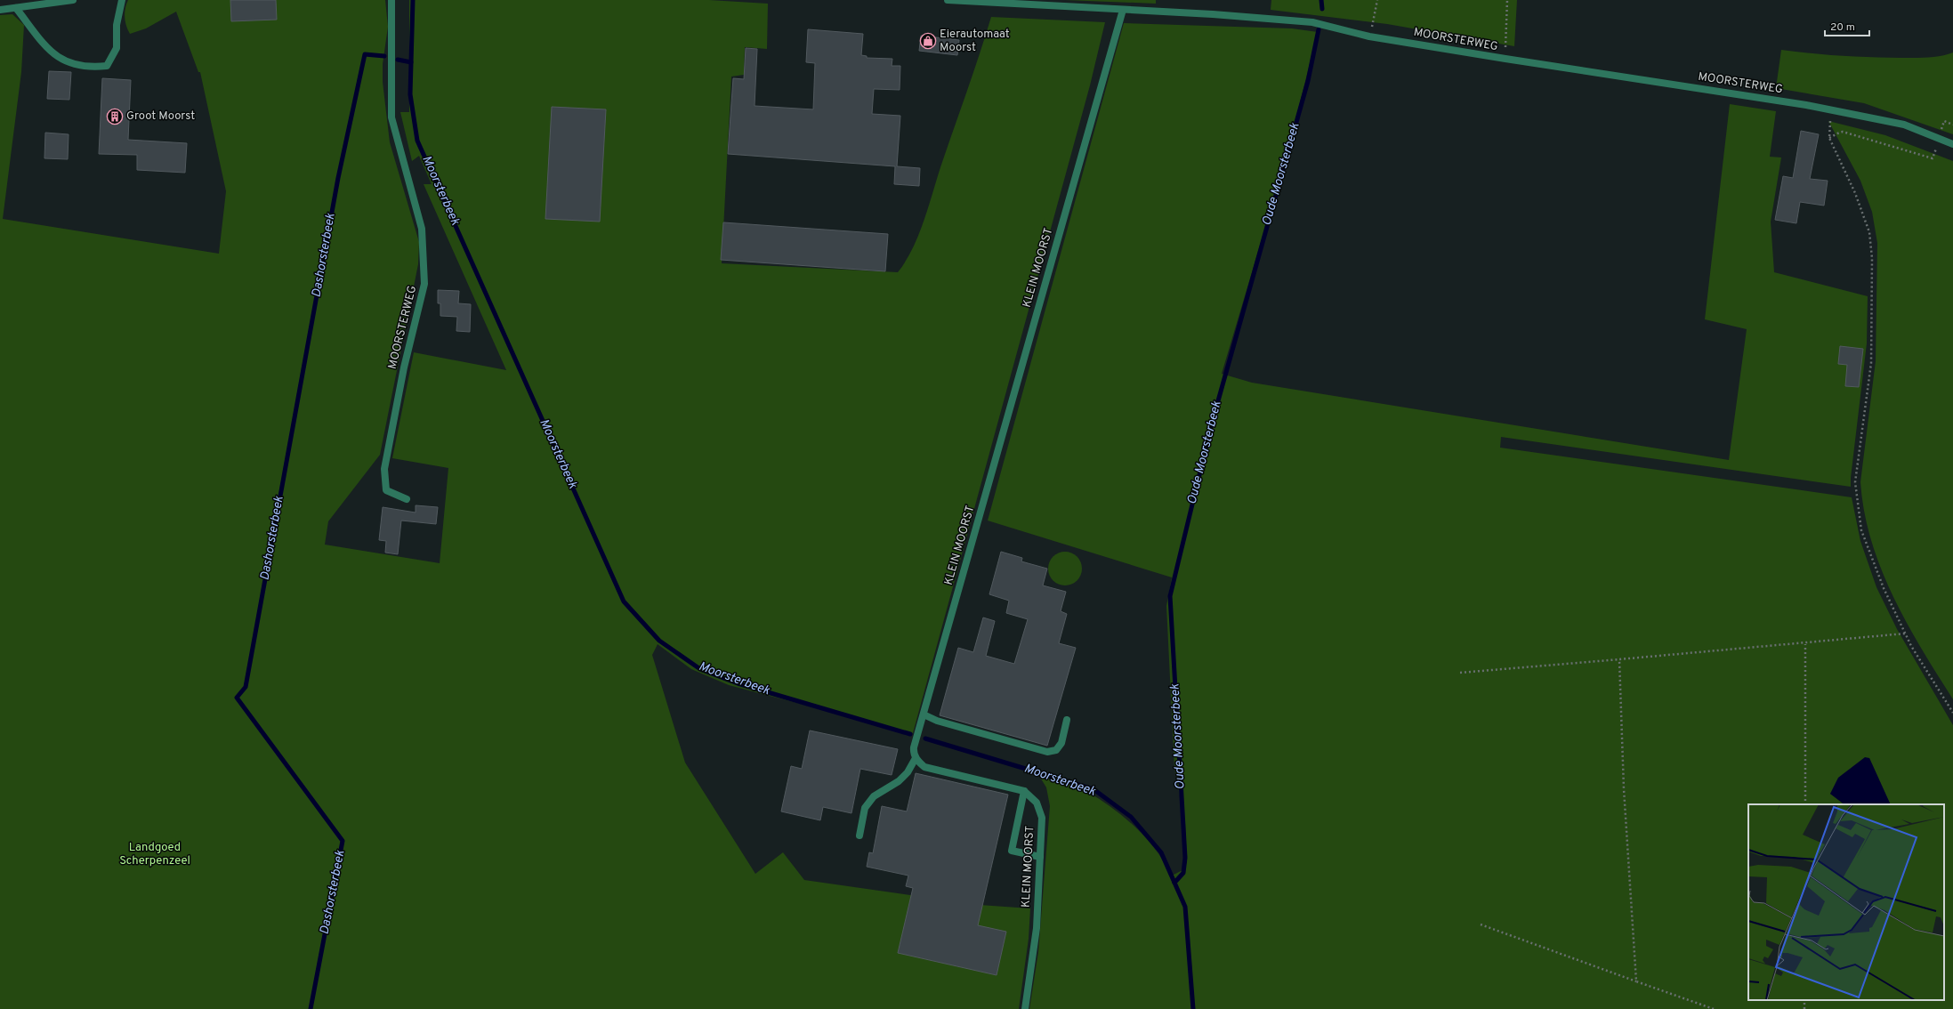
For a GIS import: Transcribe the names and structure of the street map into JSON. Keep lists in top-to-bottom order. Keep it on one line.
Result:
{"streets":{"street":["MOORSTERWEG","KLEIN MOORST"]},"crossings":[["MOORSTERWEG","KLEIN MOORST"]],"water":["Oude Moorsterbeek","Moorsterbeek","Dashorsterbeek"],"parks":["Landgoed Scherpenzeel"],"places":{"shop":["Eierautomaat Moorst"],"building":["Groot Moorst"]},"scale_bar":"20 m"}
